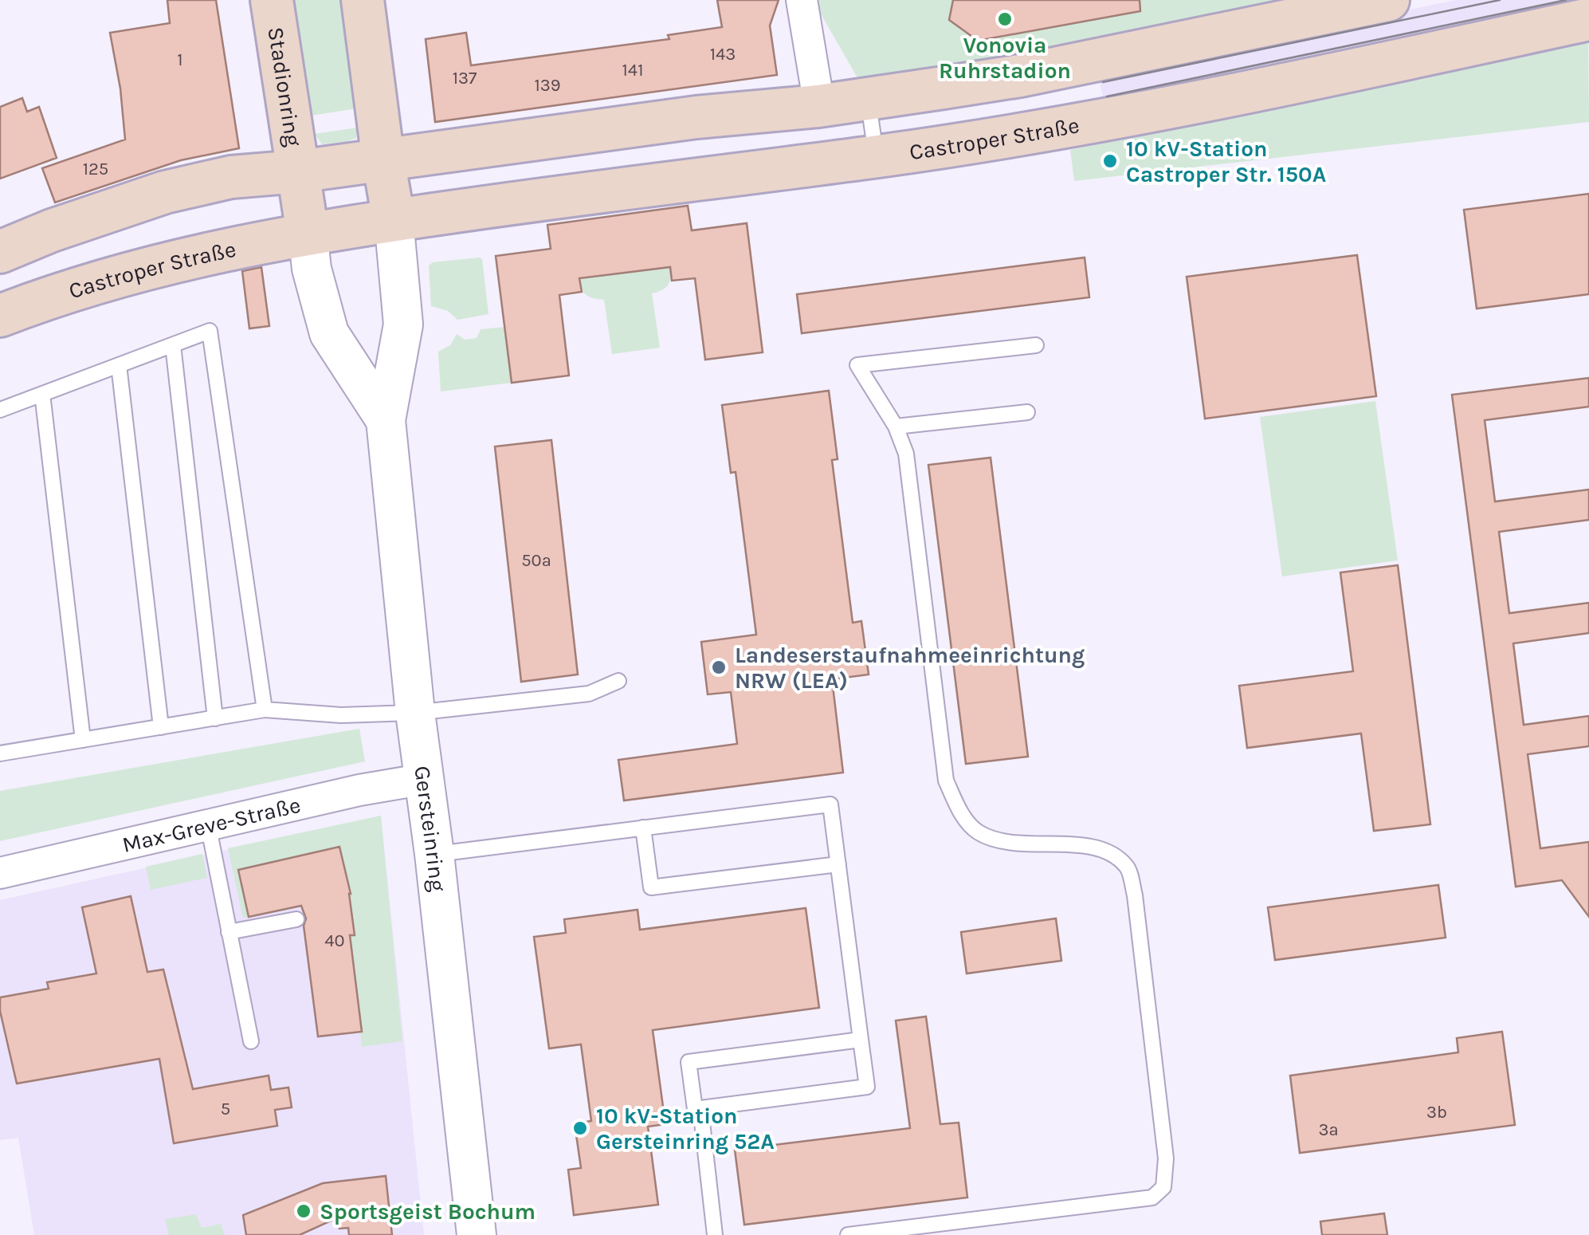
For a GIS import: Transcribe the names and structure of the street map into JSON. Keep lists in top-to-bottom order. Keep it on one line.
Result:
{"streets":{"main road":["Stadionring","Castroper Straße"],"street":["Max-Greve-Straße","Gersteinring"]},"crossings":[["Castroper Straße","Gersteinring"],["Max-Greve-Straße","Gersteinring"]],"places":["Vonovia Ruhrstadion","10 kV-Station Castroper Str. 150A","Landeserstaufnahmeeinrichtung NRW (LEA)","10 kV-Station Gersteinring 52A","Sportsgeist Bochum"],"house_numbers":["143","1","141","137","139","125","50a","40","5","3b","3a"]}
